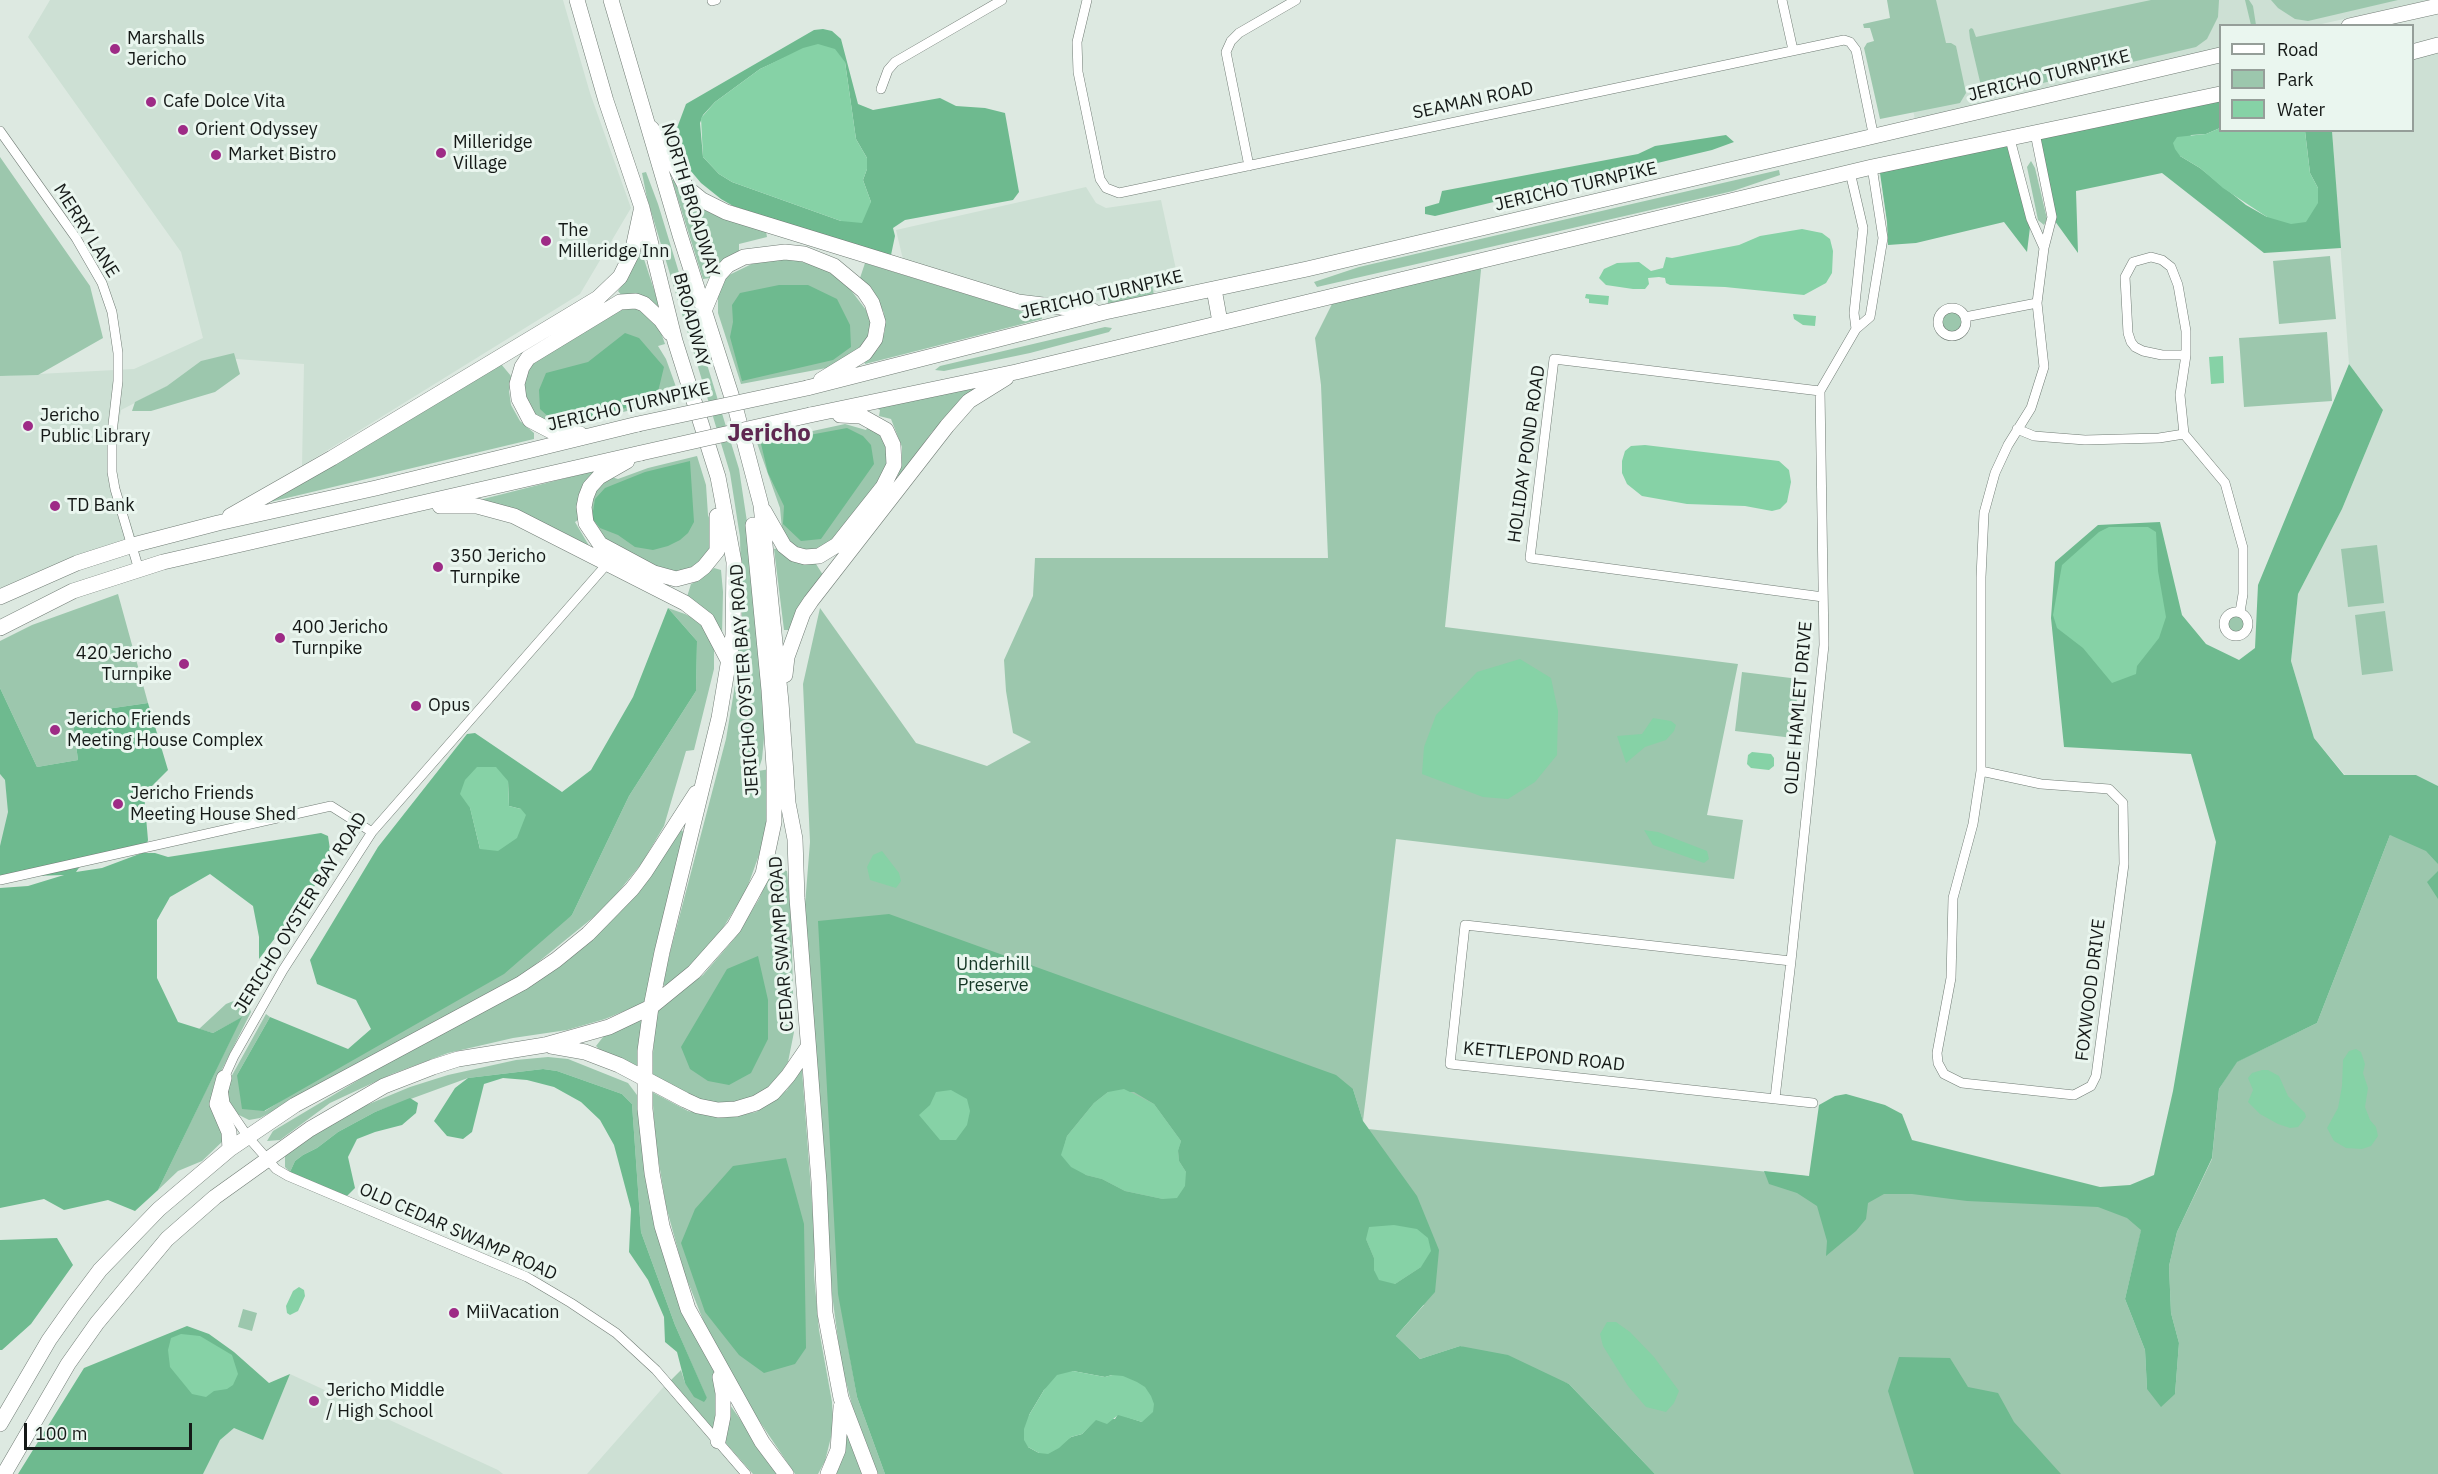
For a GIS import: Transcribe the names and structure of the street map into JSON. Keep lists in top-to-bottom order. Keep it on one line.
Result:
{"streets":{"main road":["JERICHO TURNPIKE","NORTH BROADWAY","BROADWAY","JERICHO OYSTER BAY ROAD","CEDAR SWAMP ROAD"],"street":["SEAMAN ROAD","MERRY LANE","HOLIDAY POND ROAD","OLDE HAMLET DRIVE","FOXWOOD DRIVE","KETTLEPOND ROAD","OLD CEDAR SWAMP ROAD"]},"crossings":[["JERICHO TURNPIKE","SEAMAN ROAD"],["JERICHO TURNPIKE","MERRY LANE"],["NORTH BROADWAY","JERICHO OYSTER BAY ROAD"],["NORTH BROADWAY","CEDAR SWAMP ROAD"],["HOLIDAY POND ROAD","OLDE HAMLET DRIVE"],["JERICHO OYSTER BAY ROAD","CEDAR SWAMP ROAD"],["JERICHO OYSTER BAY ROAD","OLD CEDAR SWAMP ROAD"],["OLDE HAMLET DRIVE","KETTLEPOND ROAD"]],"districts":["Jericho"],"parks":["Underhill Preserve"],"places":["Marshalls Jericho","Cafe Dolce Vita","Orient Odyssey","Milleridge Village","Market Bistro","The Milleridge Inn","Jericho Public Library","TD Bank","350 Jericho Turnpike","400 Jericho Turnpike","420 Jericho Turnpike","Opus","Jericho Friends Meeting House Complex","Jericho Friends Meeting House Shed","MiiVacation","Jericho Middle / High School"],"legend":["Road","Park","Water"],"scale_bar":"100 m"}
